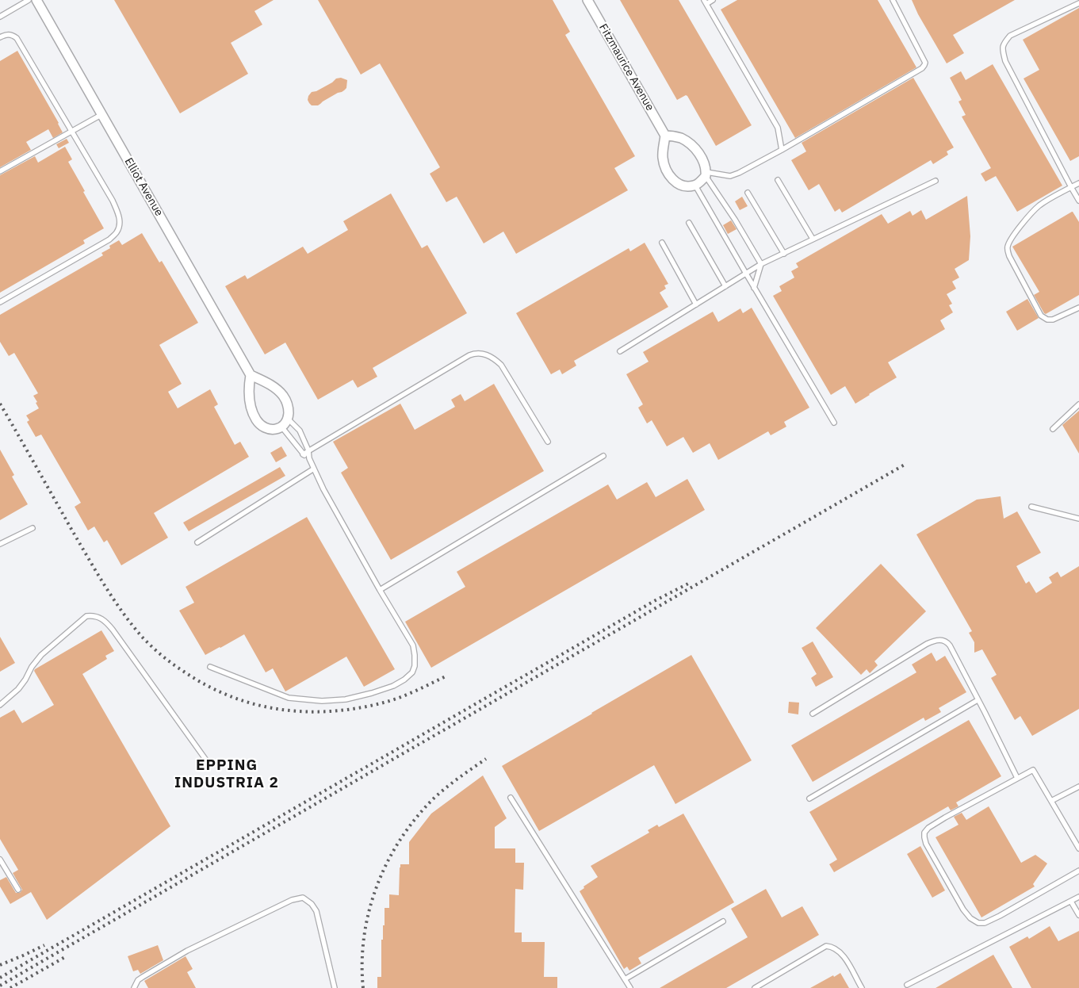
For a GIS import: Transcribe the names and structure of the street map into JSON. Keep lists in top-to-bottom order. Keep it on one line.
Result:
{"streets":{"street":["Fitzmaurice Avenue","Elliot Avenue"]},"districts":["EPPING INDUSTRIA 2"]}
